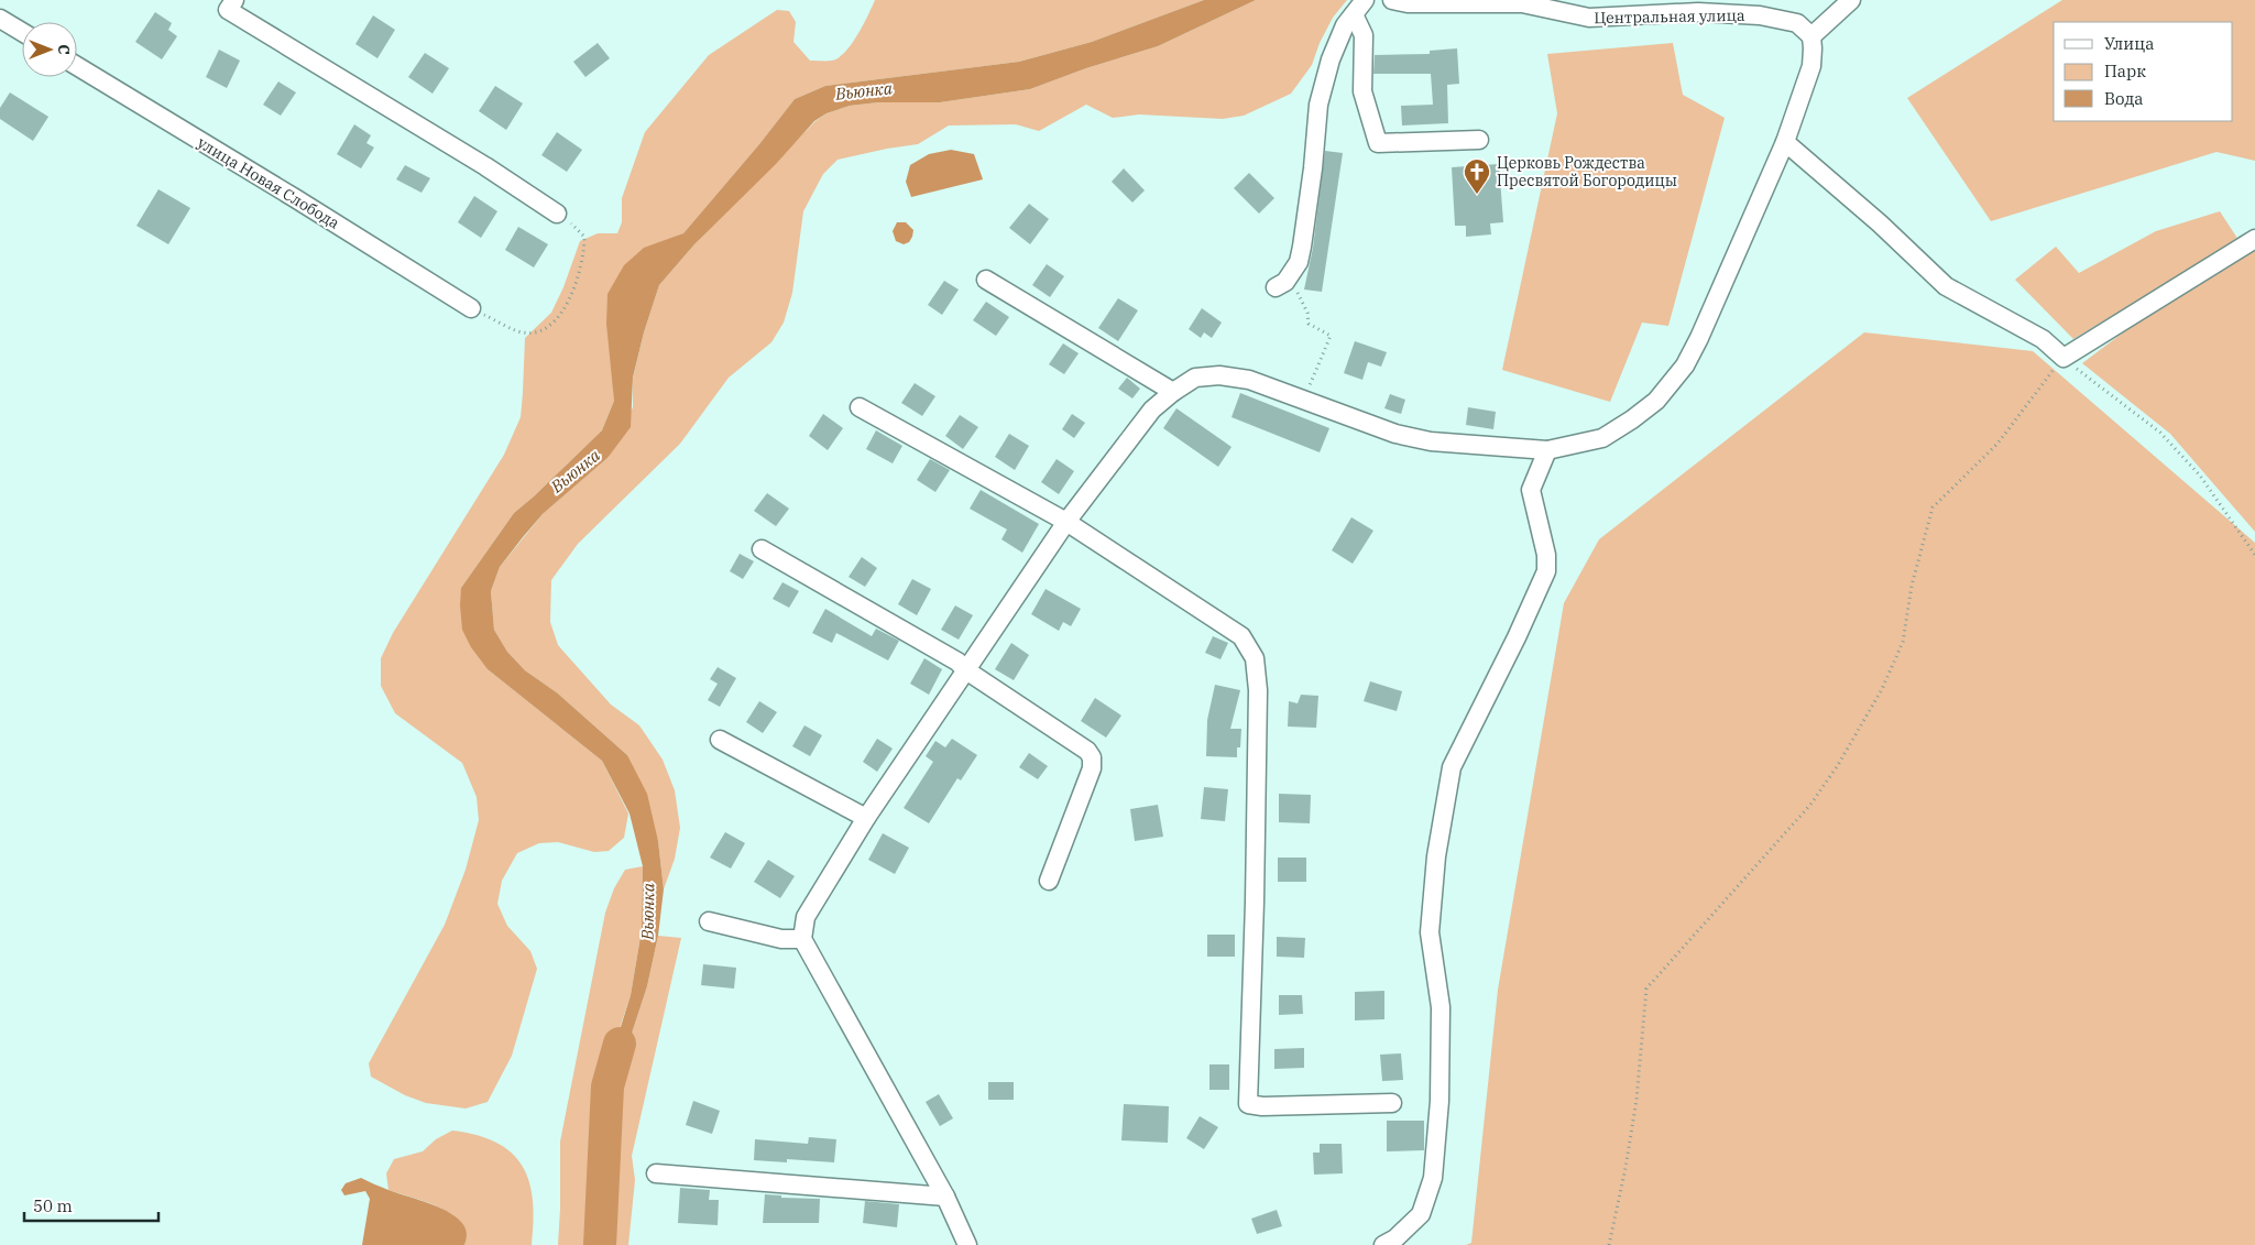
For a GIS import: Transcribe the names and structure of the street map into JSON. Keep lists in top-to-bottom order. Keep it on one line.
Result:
{"streets":{"street":["Центральная улица","улица Новая Слобода"]},"water":["Вьюнка"],"places":{"church":["Церковь Рождества Пресвятой Богородицы"]},"legend":["Улица","Парк","Вода"],"scale_bar":"50 m","north":"right"}
